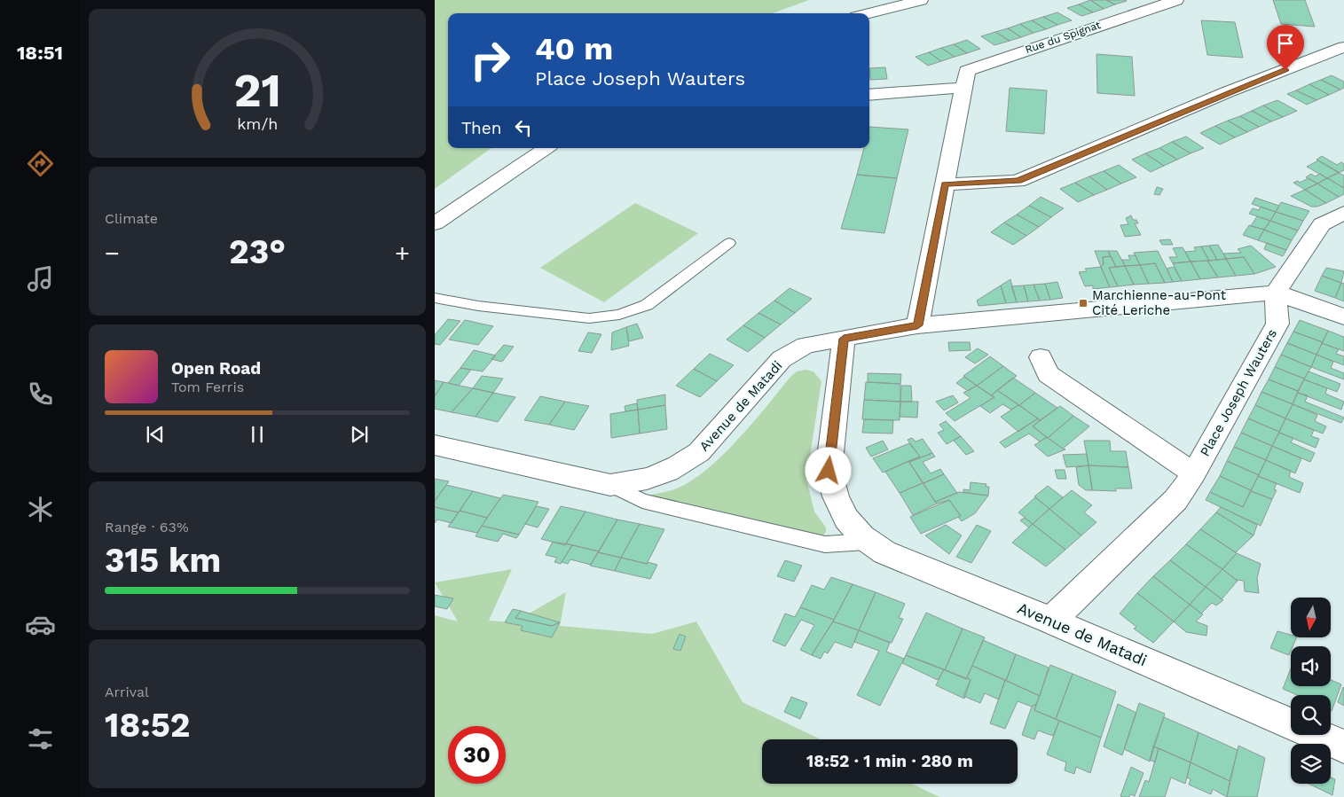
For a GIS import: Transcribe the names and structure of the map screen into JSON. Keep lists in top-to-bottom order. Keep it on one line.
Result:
{"streets":{"street":["Rue du Spignat","Place Joseph Wauters","Avenue de Matadi"]},"crossings":[["Place Joseph Wauters","Avenue de Matadi"]],"places":{"transit":["Marchienne-au-Pont Cité Leriche"]},"north":"bottom","page":{"tabs":"18:51","turn":["40 m","Place Joseph Wauters"],"then":"Then","tile":["Climate",["Range · 63%","315 km"],["Arrival","18:52"]],"heat":["−","23°","+"],"song":["Open Road","Tom Ferris"],"limit":"30","trip":"18:52 · 1 min · 280 m","gauge":["21","km/h"]}}
